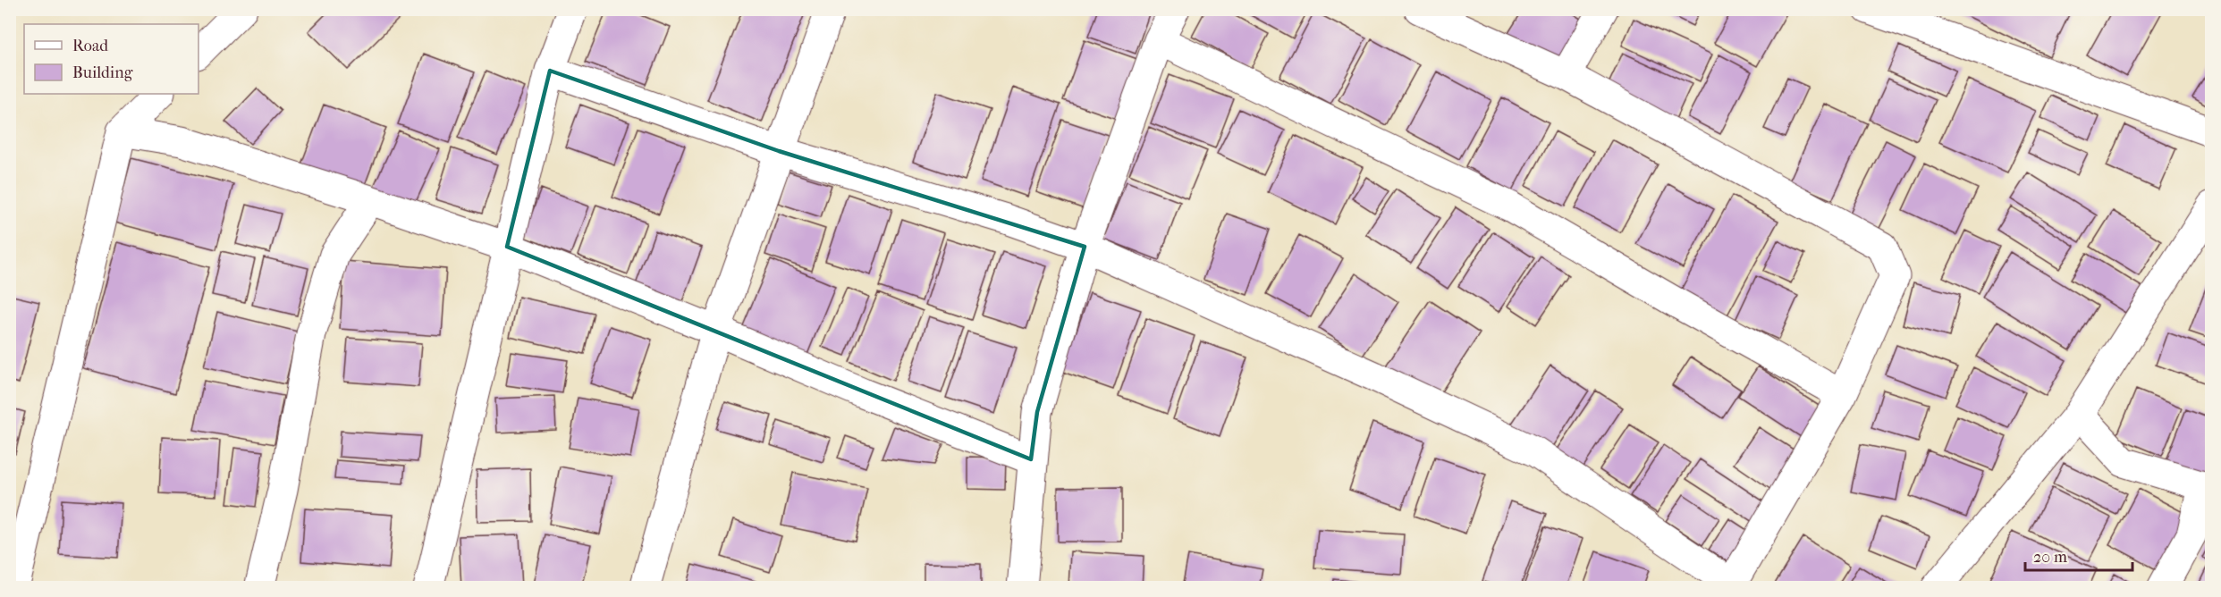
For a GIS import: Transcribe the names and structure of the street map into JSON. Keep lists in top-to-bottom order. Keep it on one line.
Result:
{"legend":["Road","Building"],"scale_bar":"20 m"}
